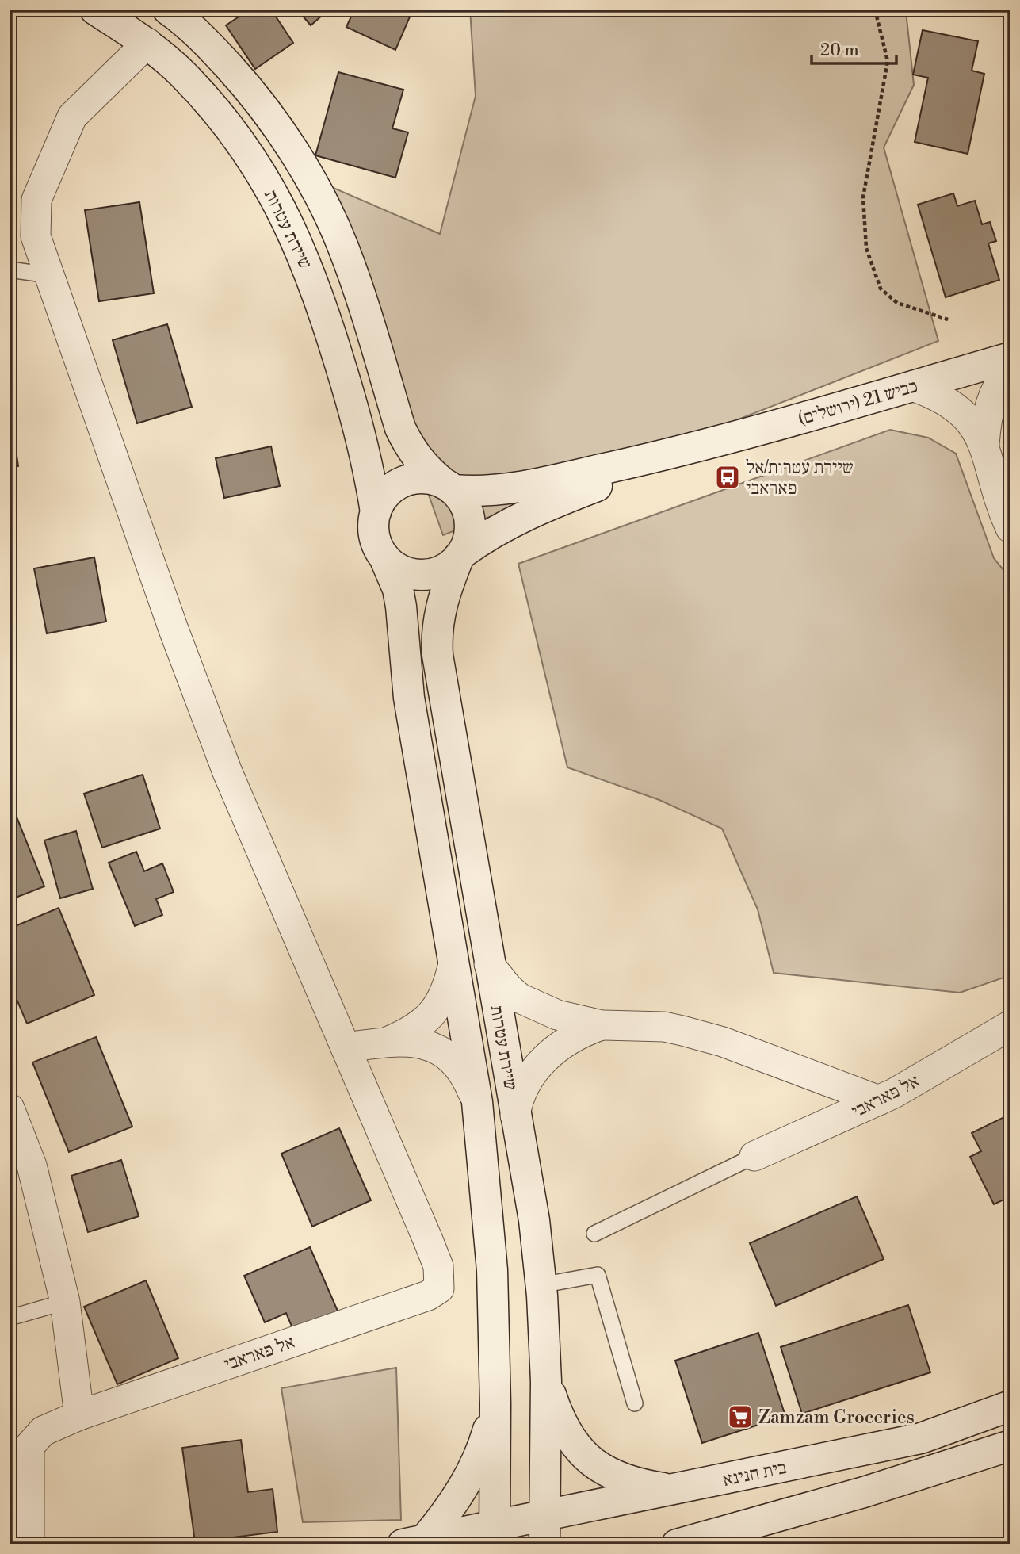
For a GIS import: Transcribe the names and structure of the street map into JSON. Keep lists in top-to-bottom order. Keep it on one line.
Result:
{"streets":{"street":["שיירת עטרות","כביש 21 (ירושלים)","אל פאראבי","בית חנינא"]},"crossings":[["שיירת עטרות","כביש 21 (ירושלים)"],["שיירת עטרות","בית חנינא"]],"places":{"bus stop":["שיירת עטרות/אל פאראבי"],"supermarket":["Zamzam Groceries"]},"scale_bar":"20 m"}
